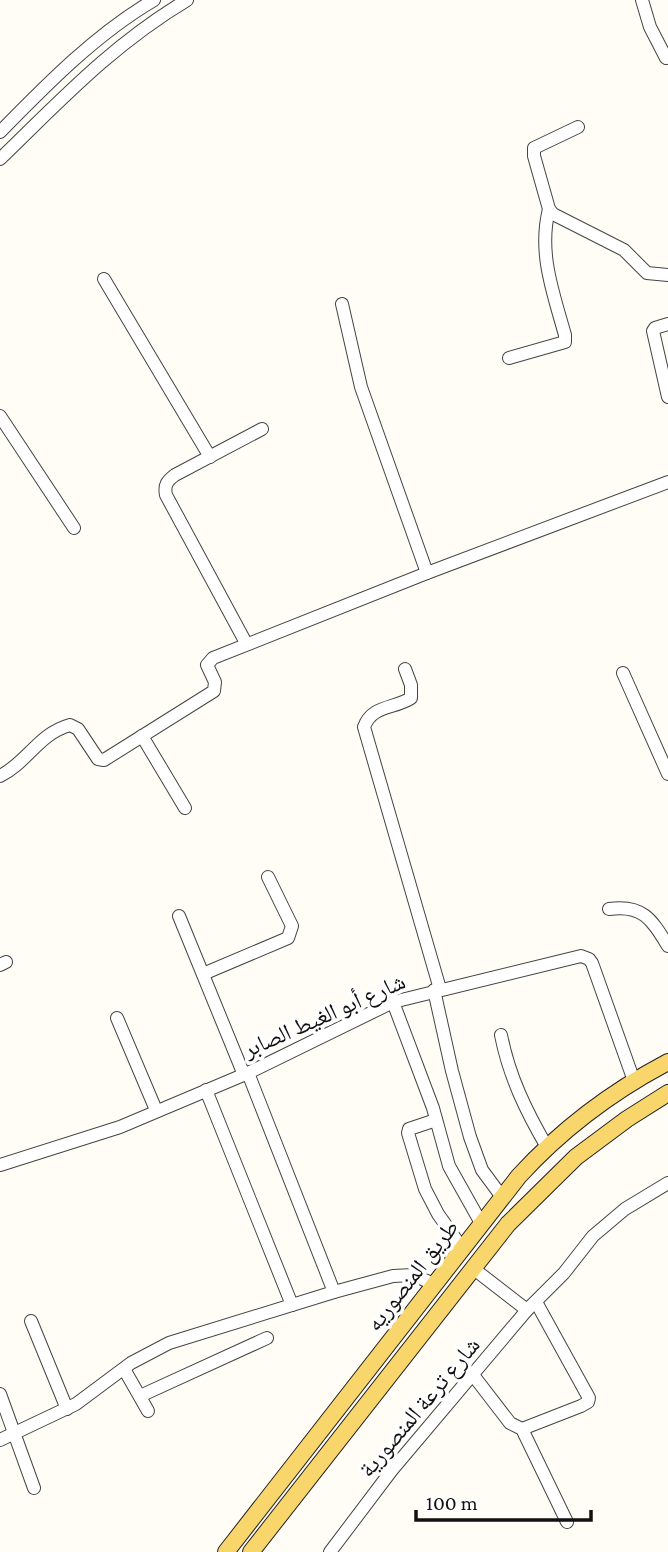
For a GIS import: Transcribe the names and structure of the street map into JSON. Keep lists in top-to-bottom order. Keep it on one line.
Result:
{"streets":{"main road":["طريق المنصوريه"],"street":["شارع أبو الغيط الصابر","شارع ترعة المنصورية"]},"crossings":[["شارع أبو الغيط الصابر","طريق المنصوريه"]],"scale_bar":"100 m"}
